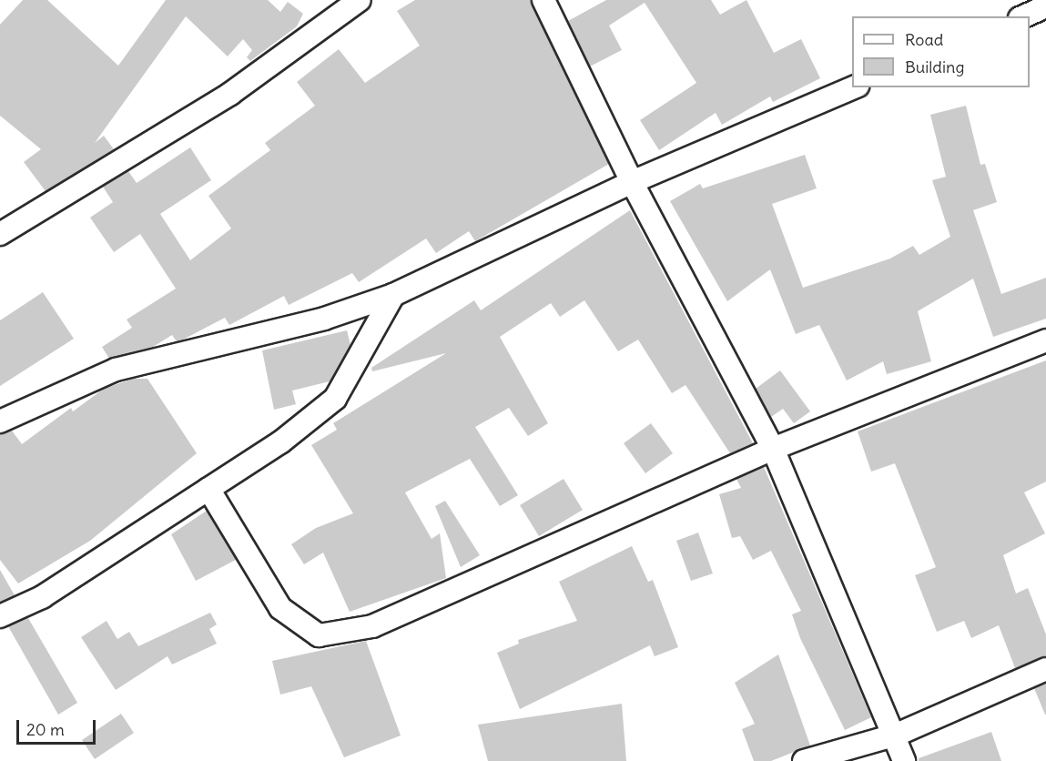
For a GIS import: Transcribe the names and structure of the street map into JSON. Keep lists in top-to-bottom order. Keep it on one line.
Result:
{"legend":["Road","Building"],"scale_bar":"20 m"}
